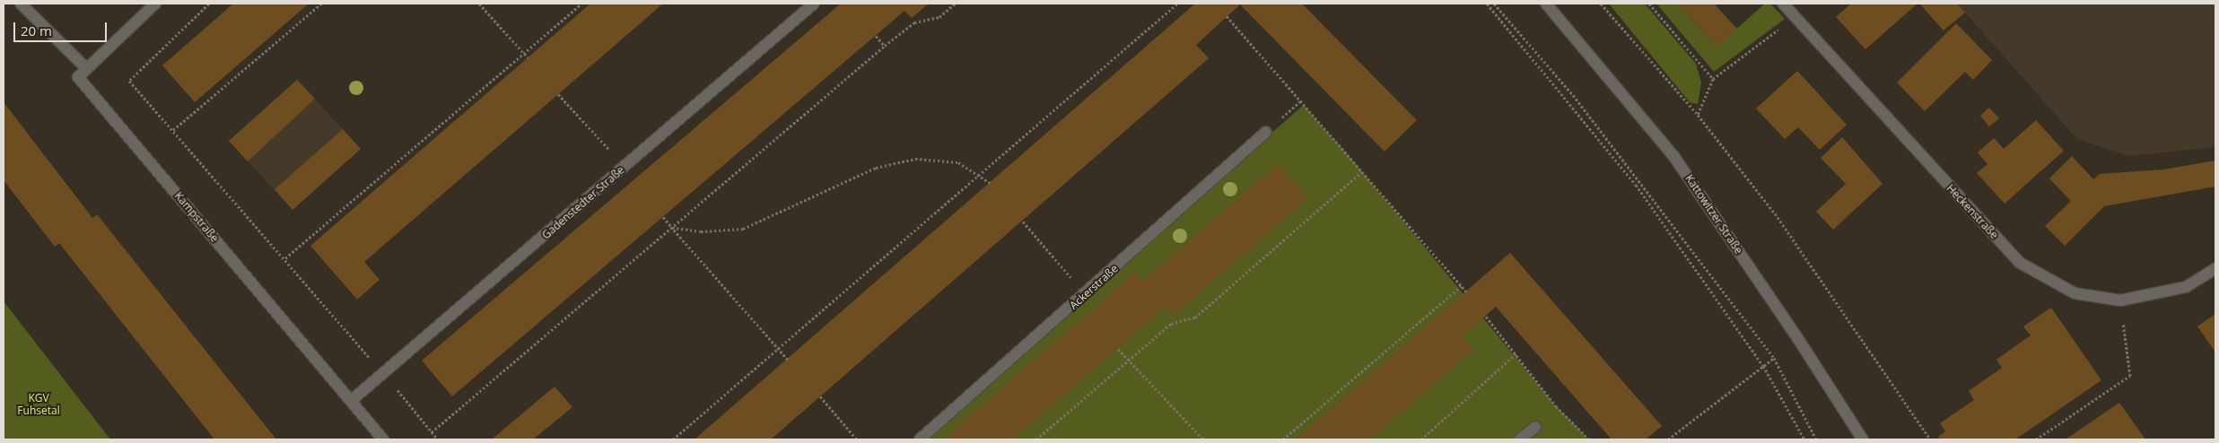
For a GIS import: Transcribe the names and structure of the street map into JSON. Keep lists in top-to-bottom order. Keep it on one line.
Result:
{"streets":{"street":["Gadenstedter Straße","Heckenstraße","Kattowitzer Straße","Kampstraße","Ackerstraße"]},"crossings":[["Gadenstedter Straße","Kampstraße"]],"parks":["KGV Fuhsetal"],"scale_bar":"20 m"}
